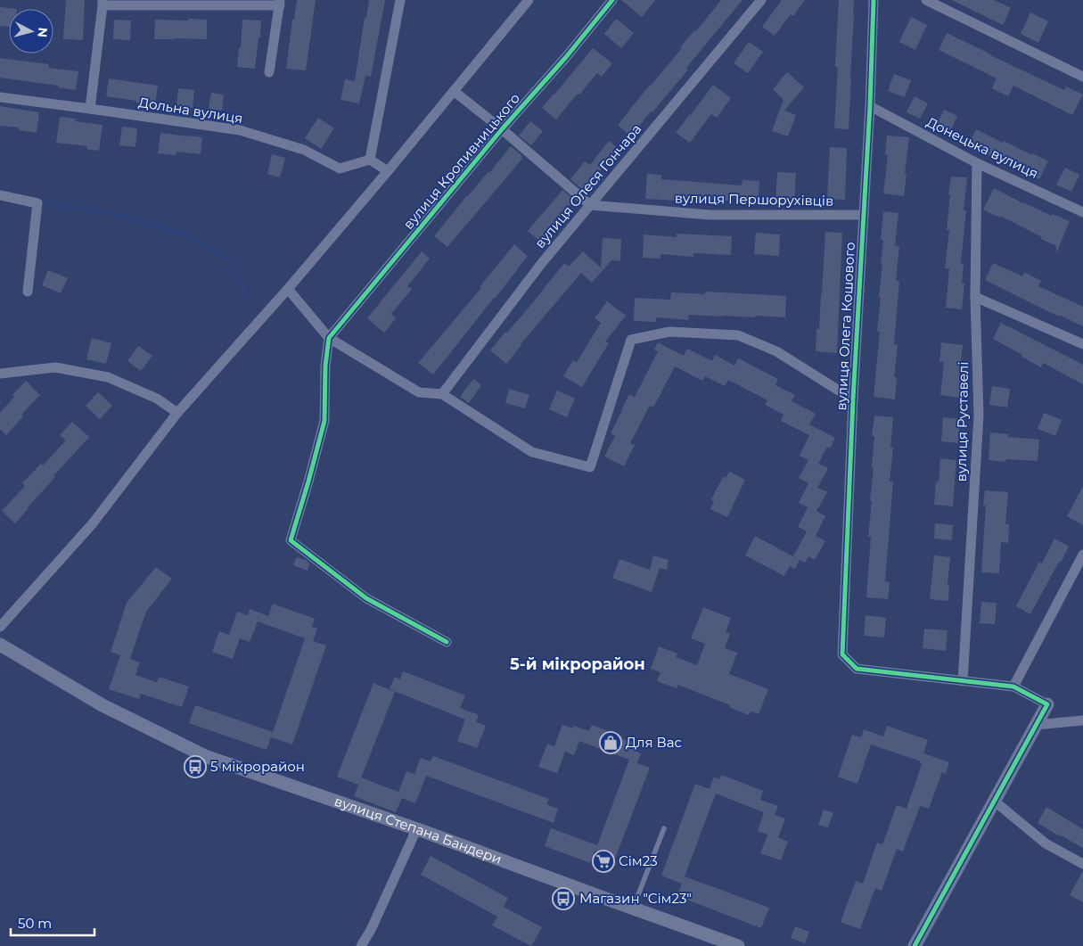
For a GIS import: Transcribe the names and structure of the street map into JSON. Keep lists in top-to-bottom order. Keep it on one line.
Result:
{"streets":{"street":["Дольна вулиця","Донецька вулиця","вулиця Кропивницького","вулиця Олеся Гончара","вулиця Першорухівців","вулиця Олега Кошового","вулиця Руставелі","вулиця Степана Бандери"]},"crossings":[["Донецька вулиця","вулиця Олега Кошового"],["Донецька вулиця","вулиця Руставелі"],["вулиця Олеся Гончара","вулиця Першорухівців"],["вулиця Першорухівців","вулиця Олега Кошового"],["вулиця Олега Кошового","вулиця Руставелі"]],"districts":["5-й мікрорайон"],"places":{"shop":["Для Вас"],"bus stop":["5 мікрорайон","Магазин \"Сім23\""],"supermarket":["Сім23"]},"scale_bar":"50 m","north":"right"}
